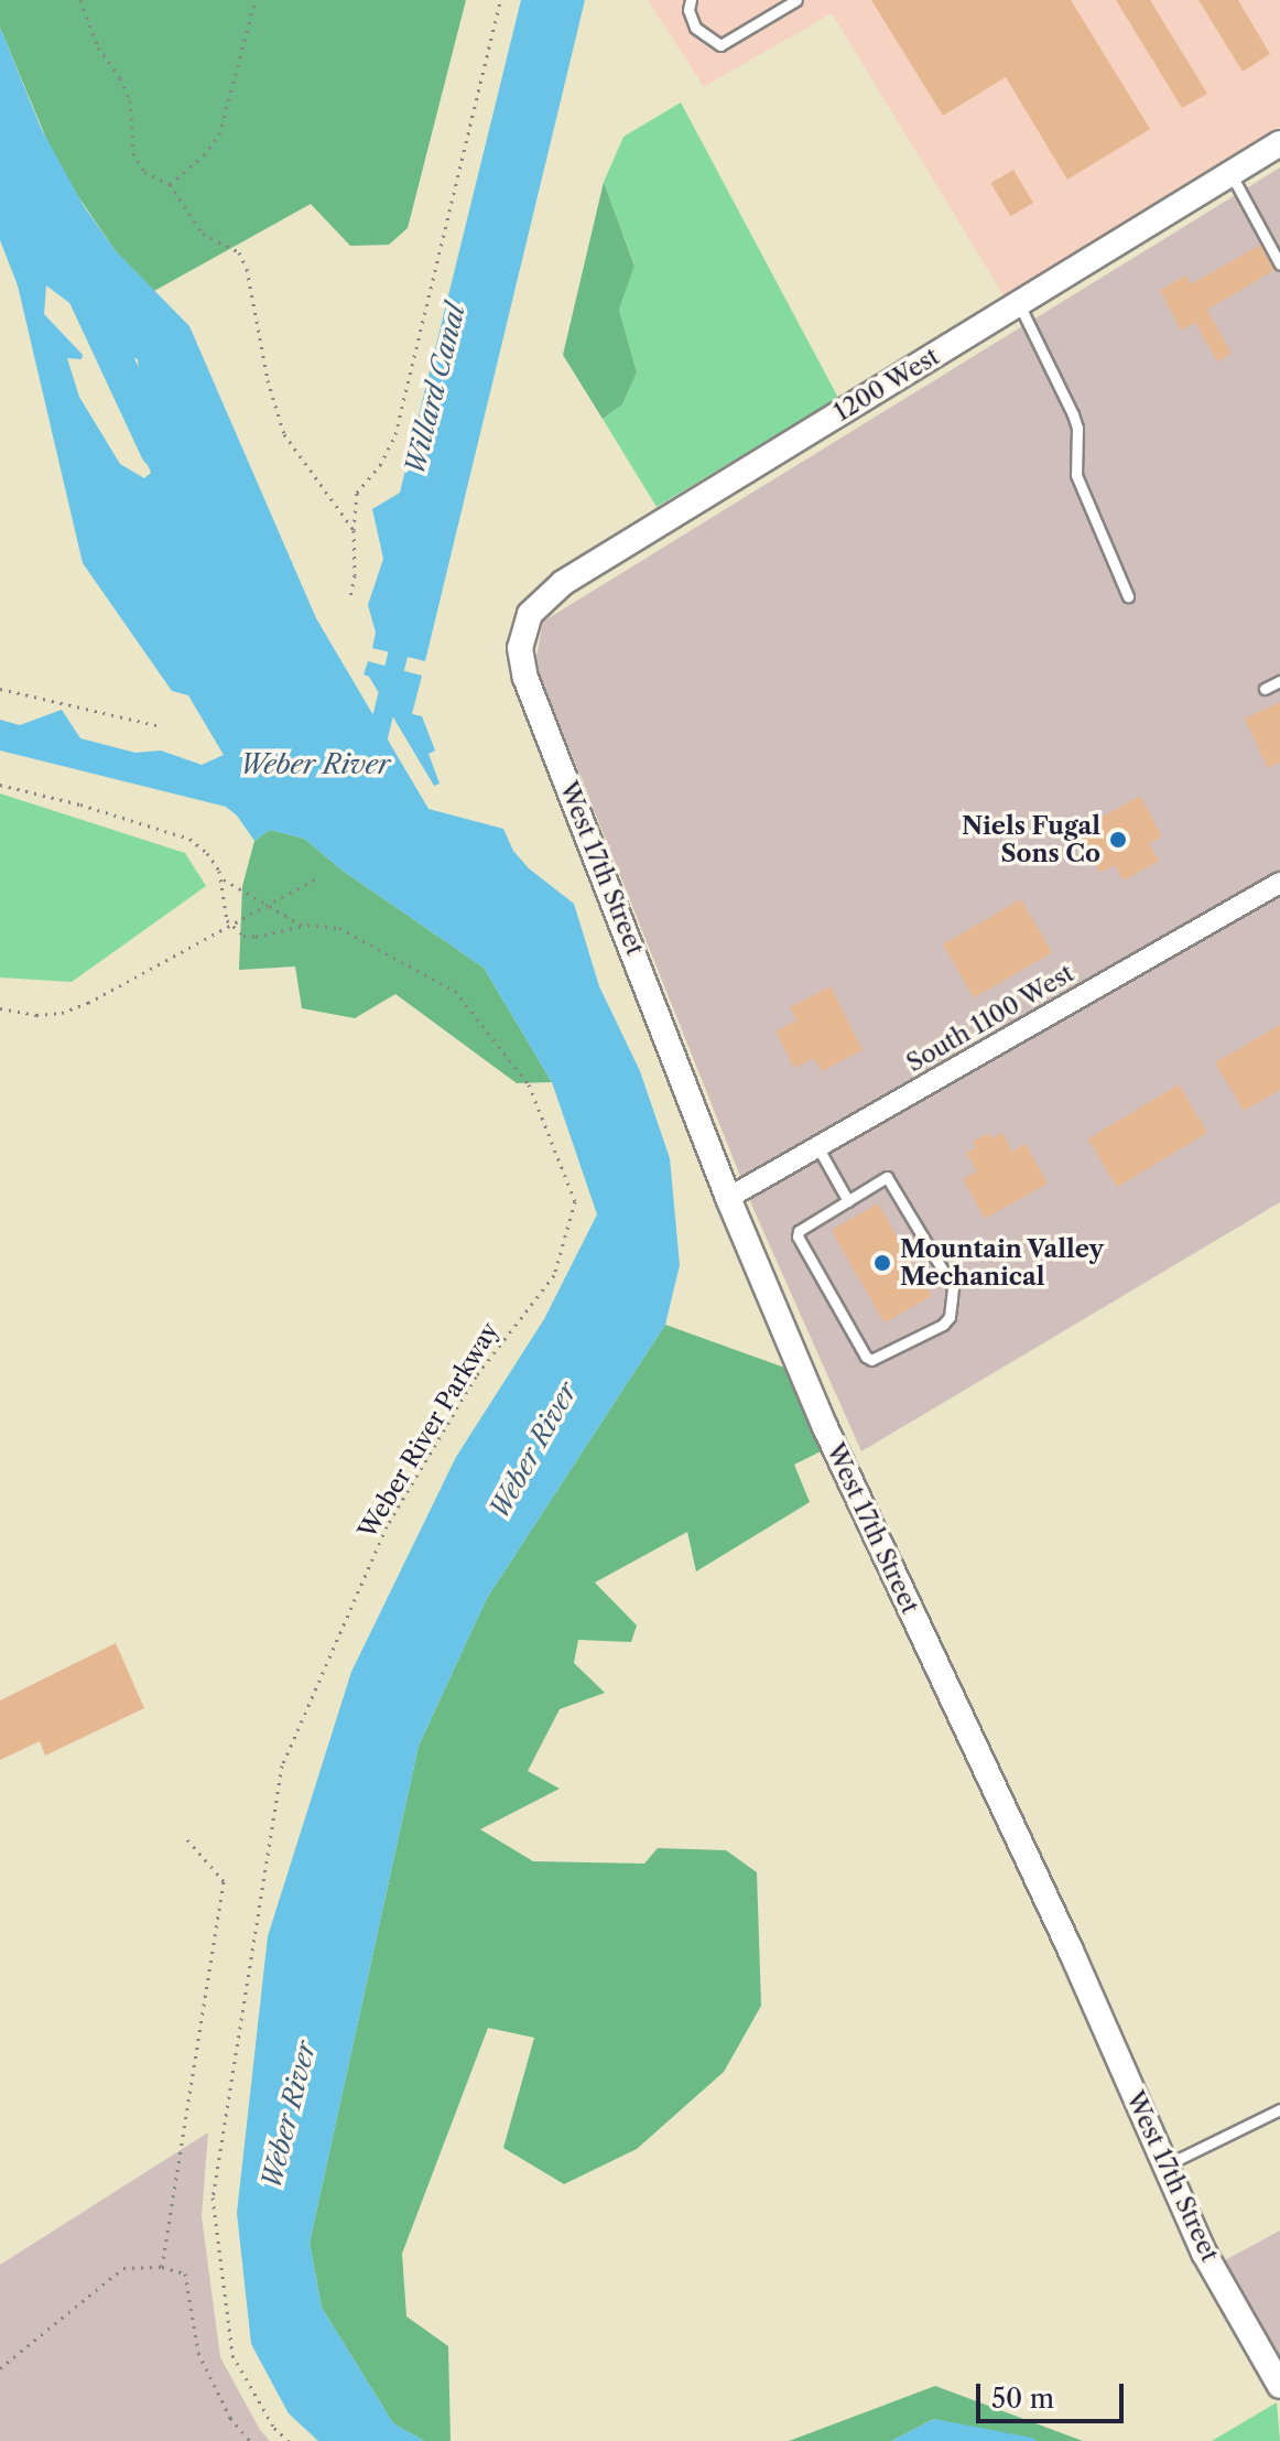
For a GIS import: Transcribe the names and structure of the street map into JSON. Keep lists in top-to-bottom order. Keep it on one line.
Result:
{"streets":{"street":["1200 West","West 17th Street","South 1100 West"],"path":["Weber River Parkway"]},"crossings":[["1200 West","West 17th Street"],["West 17th Street","South 1100 West"]],"water":["Willard Canal","Weber River"],"places":["Niels Fugal Sons Co","Mountain Valley Mechanical"],"scale_bar":"50 m"}
